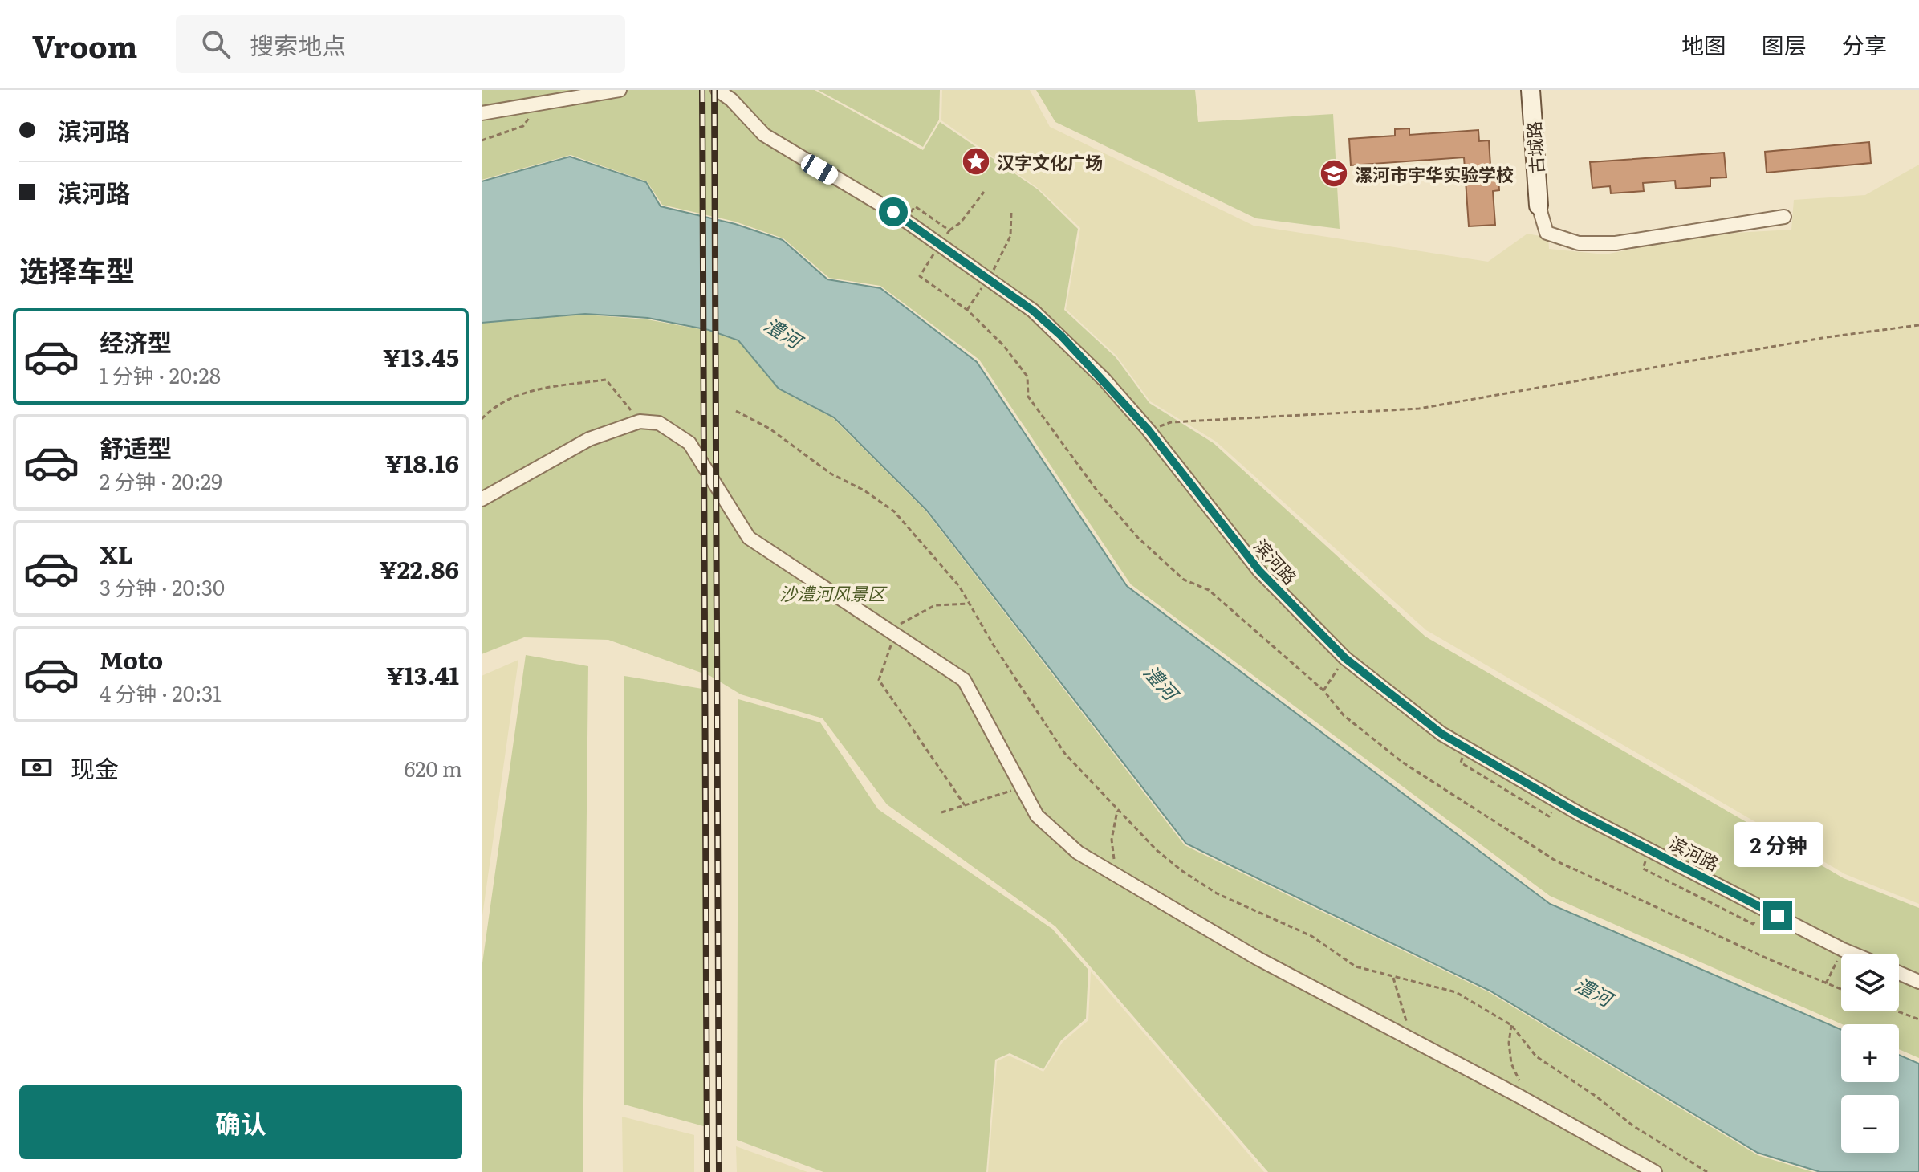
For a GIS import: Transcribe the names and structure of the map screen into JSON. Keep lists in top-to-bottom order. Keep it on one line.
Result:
{"streets":{"street":["古城路","滨河路"]},"water":["澧河"],"parks":["沙澧河风景区"],"places":{"place":["汉字文化广场"],"school or university":["漯河市宇华实验学校"]},"page":{"header":"Vroom","search":"搜索地点","nav":["地图","图层","分享"],"banner":["滨河路","滨河路"],"heading":"选择车型","list":[{"name":"经济型","note":"1 分钟 · 20:28","value":"¥13.45"},{"name":"舒适型","note":"2 分钟 · 20:29","value":"¥18.16"},{"name":"XL","note":"3 分钟 · 20:30","value":"¥22.86"},{"name":"Moto","note":"4 分钟 · 20:31","value":"¥13.41"}],"pay":["现金","620 m"],"bubble":"2 分钟","map_buttons":["+","−"],"buttons":"确认"}}
